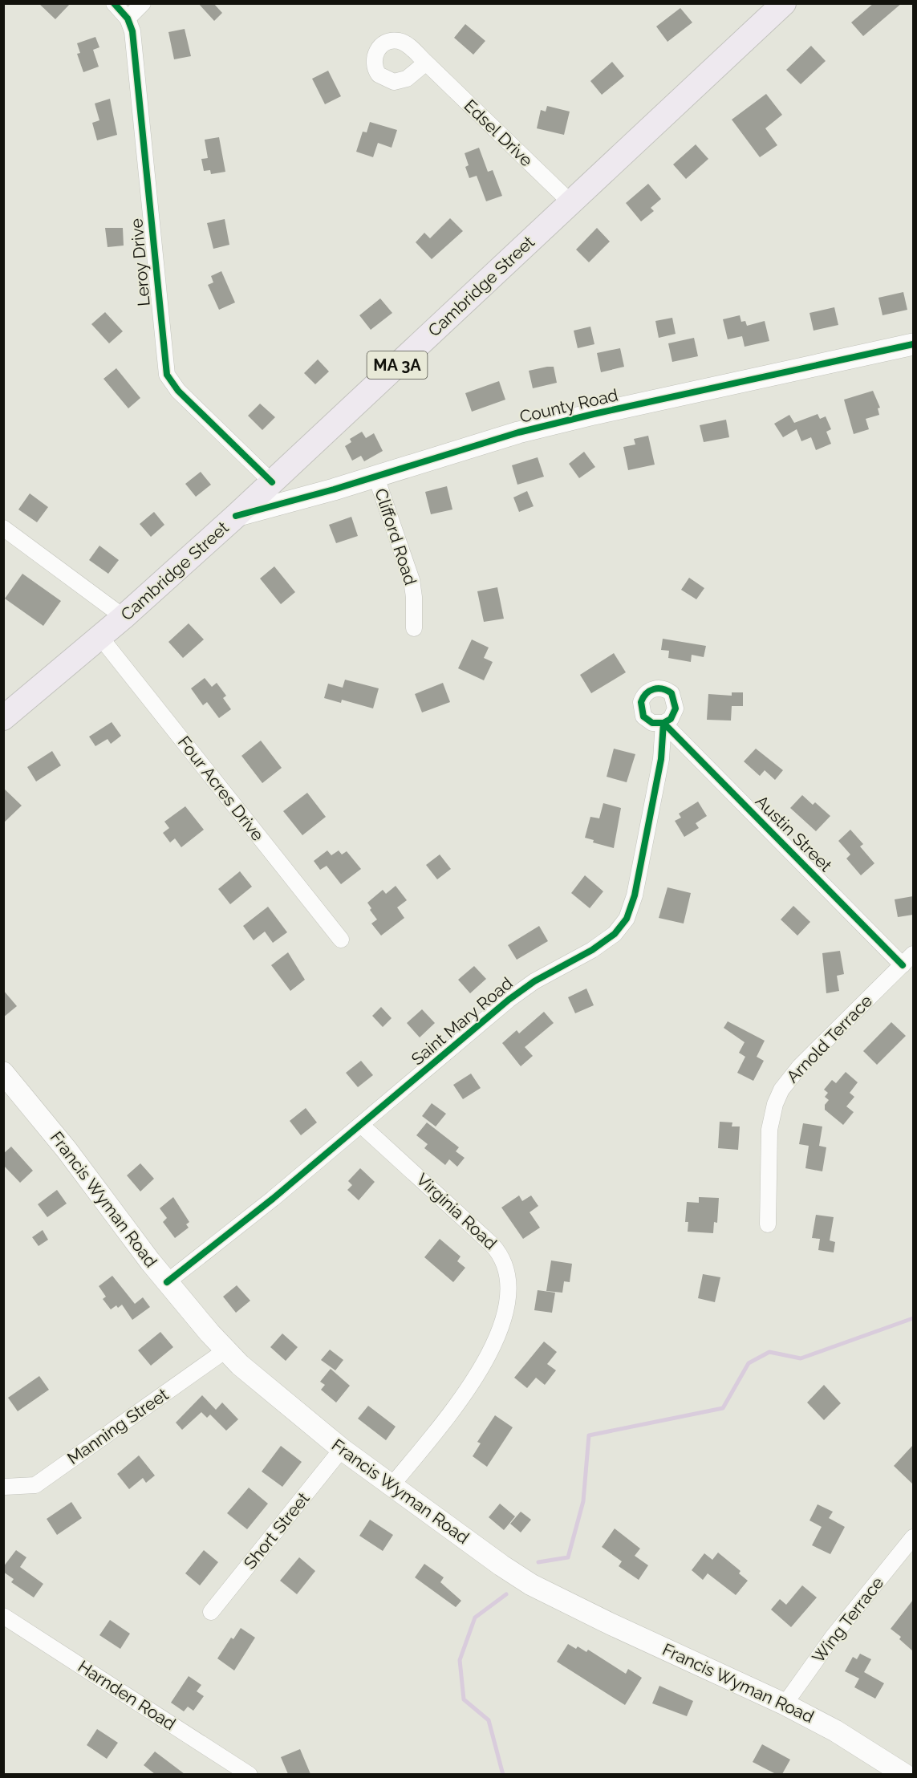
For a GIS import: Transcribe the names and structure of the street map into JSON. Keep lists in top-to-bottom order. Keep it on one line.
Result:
{"streets":{"main road":["Cambridge Street","MA 3A","County Road","Francis Wyman Road"],"street":["Edsel Drive","Leroy Drive","Clifford Road","Four Acres Drive","Austin Street","Saint Mary Road","Arnold Terrace","Virginia Road","Manning Street","Short Street","Wing Terrace","Harnden Road"]},"crossings":[["Edsel Drive","Cambridge Street"],["Leroy Drive","Cambridge Street"],["Cambridge Street","County Road"],["Cambridge Street","Four Acres Drive"],["County Road","Clifford Road"],["Austin Street","Saint Mary Road"],["Austin Street","Arnold Terrace"],["Saint Mary Road","Francis Wyman Road"],["Saint Mary Road","Virginia Road"],["Francis Wyman Road","Virginia Road"],["Francis Wyman Road","Manning Street"],["Francis Wyman Road","Short Street"],["Francis Wyman Road","Wing Terrace"]]}
